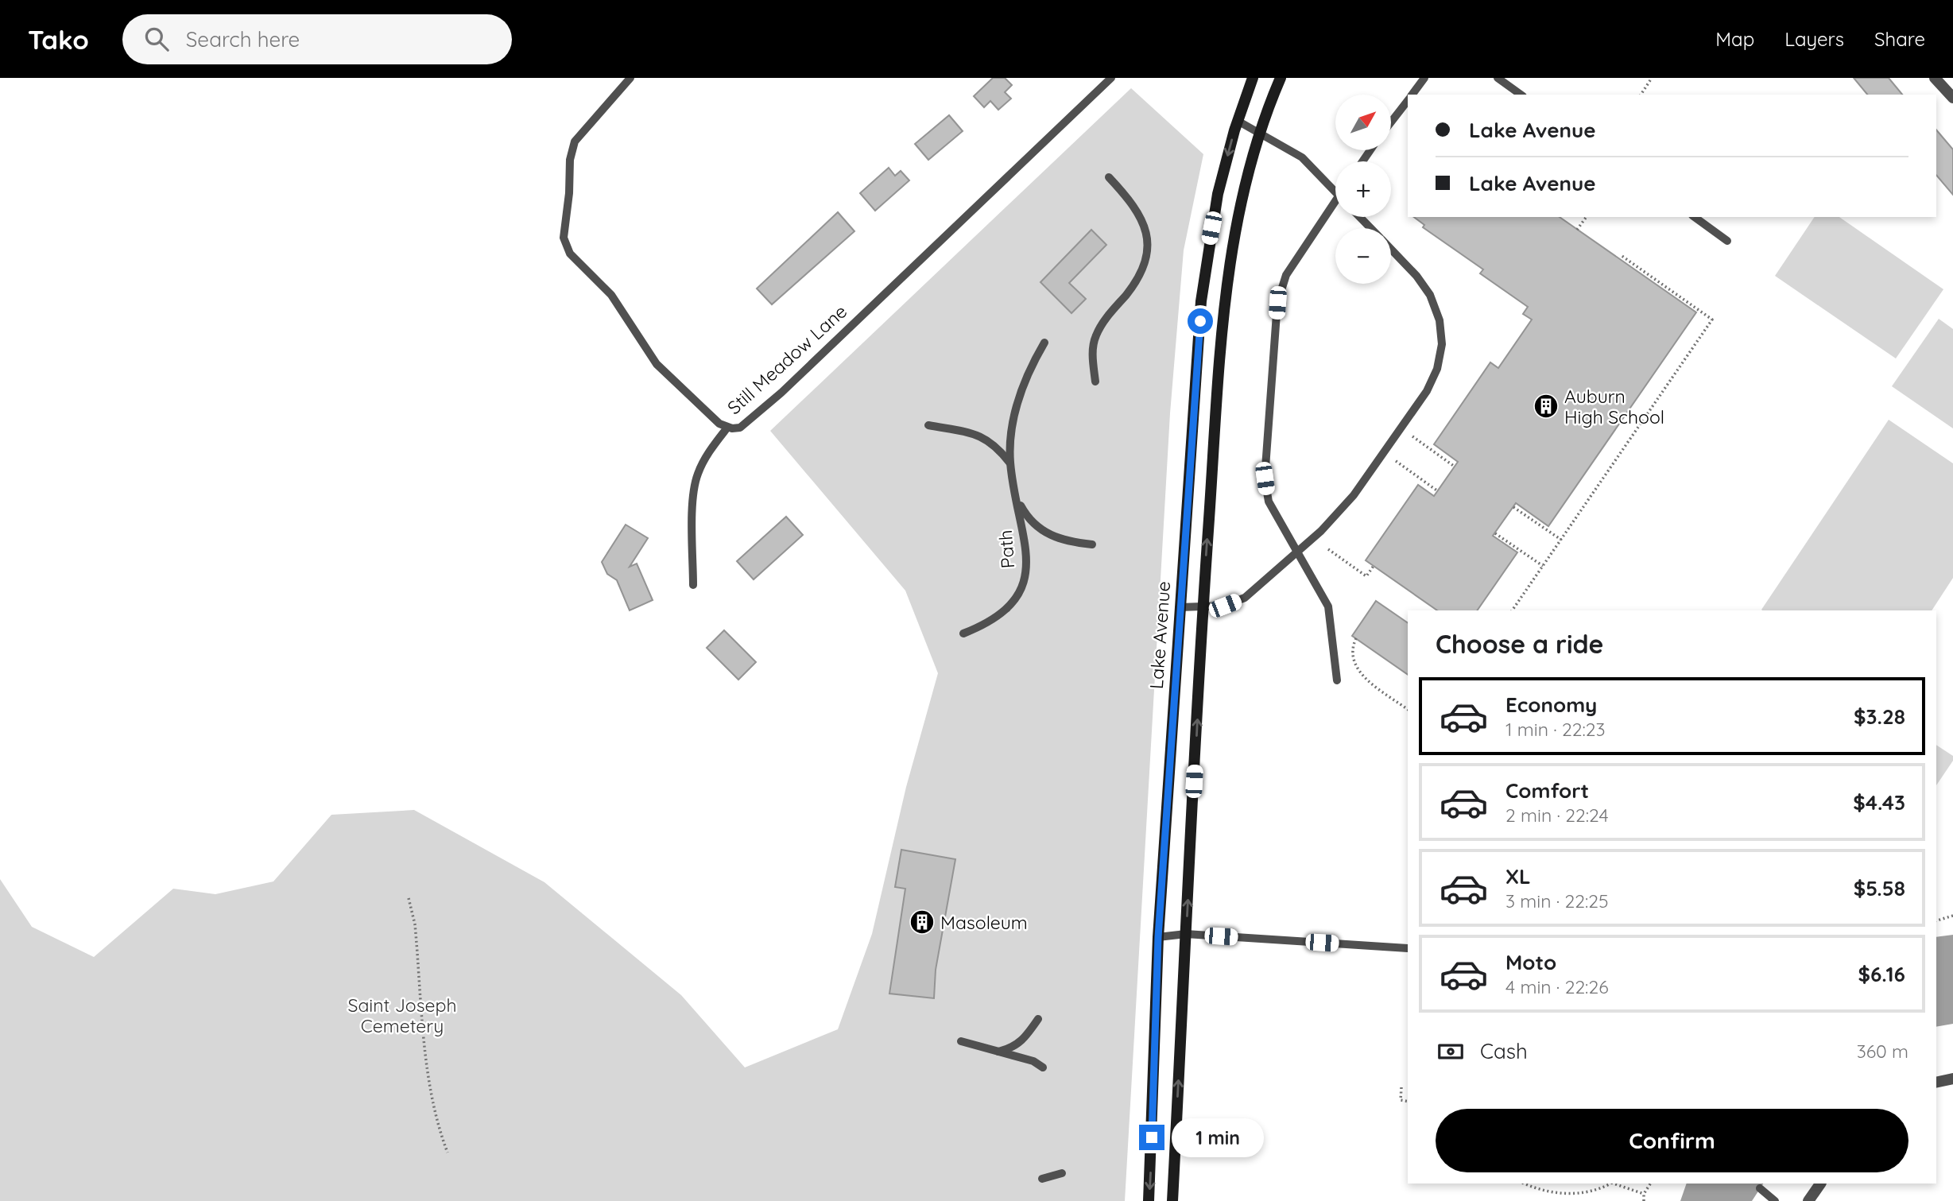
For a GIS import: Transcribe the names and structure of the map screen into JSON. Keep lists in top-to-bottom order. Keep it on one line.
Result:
{"streets":{"main road":["Lake Avenue"],"lane":["Still Meadow Lane","Path"]},"parks":["Saint Joseph Cemetery"],"places":{"building":["Auburn High School","Masoleum"]},"north":"top right","page":{"header":"Tako","search":"Search here","nav":["Map","Layers","Share"],"map_buttons":["+","−"],"banner":["Lake Avenue","Lake Avenue"],"heading":"Choose a ride","list":[{"name":"Economy","note":"1 min · 22:23","value":"$3.28"},{"name":"Comfort","note":"2 min · 22:24","value":"$4.43"},{"name":"XL","note":"3 min · 22:25","value":"$5.58"},{"name":"Moto","note":"4 min · 22:26","value":"$6.16"}],"pay":["Cash","360 m"],"buttons":"Confirm","bubble":"1 min"}}
